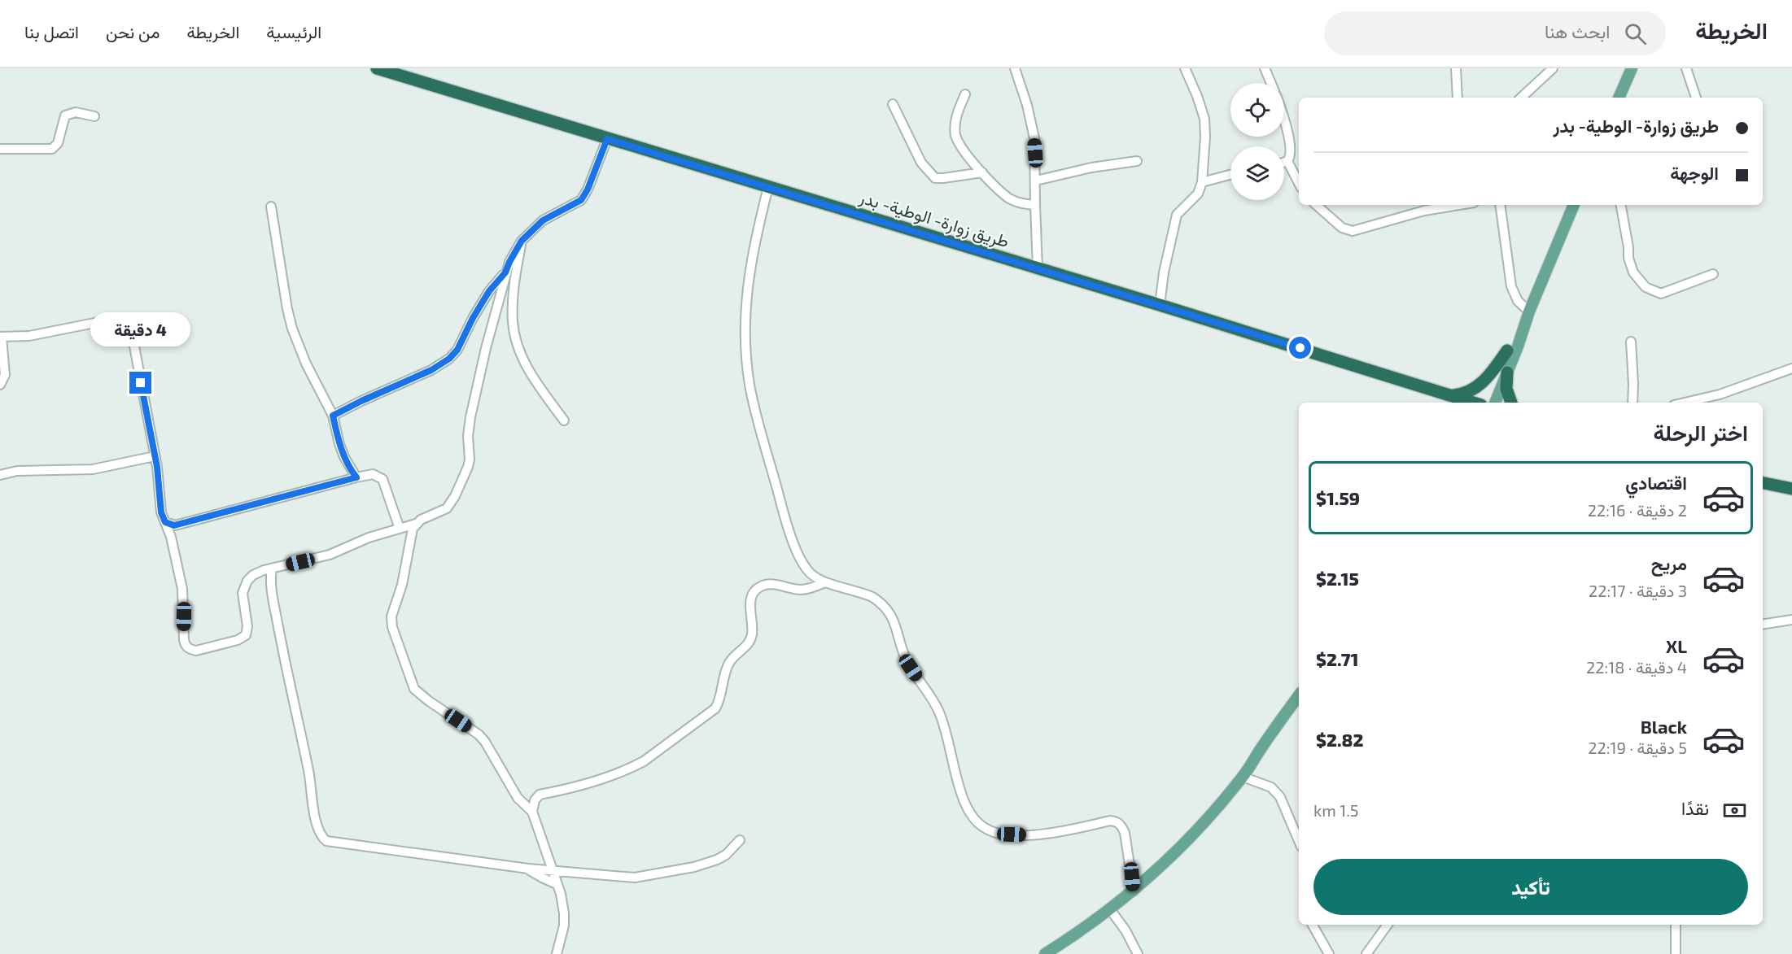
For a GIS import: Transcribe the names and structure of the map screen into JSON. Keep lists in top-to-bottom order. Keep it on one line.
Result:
{"streets":{"highway":["طريق زوارة- الوطية- بدر"]},"page":{"header":"الخريطة","search":"ابحث هنا","nav":["الرئيسية","الخريطة","من نحن","اتصل بنا"],"banner":["طريق زوارة- الوطية- بدر","الوجهة"],"bubble":"4 دقيقة","heading":"اختر الرحلة","list":[{"name":"اقتصادي","note":"2 دقيقة · 22:16","value":"$1.59"},{"name":"مريح","note":"3 دقيقة · 22:17","value":"$2.15"},{"name":"XL","note":"4 دقيقة · 22:18","value":"$2.71"},{"name":"Black","note":"5 دقيقة · 22:19","value":"$2.82"}],"pay":["نقدًا","1.5 km"],"buttons":"تأكيد"}}
